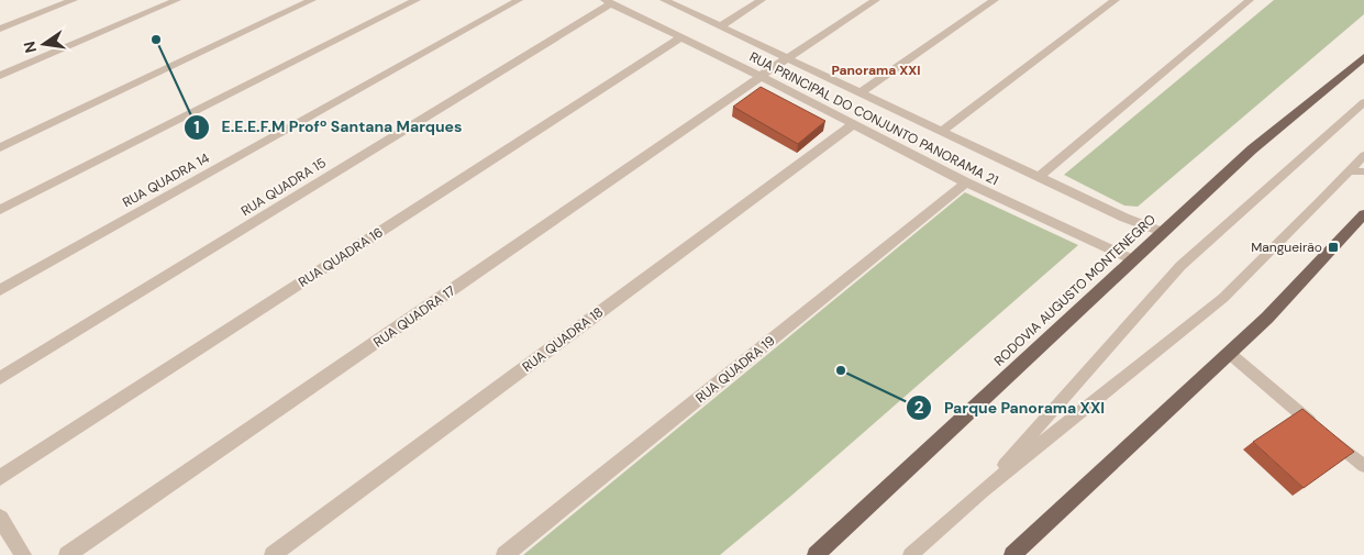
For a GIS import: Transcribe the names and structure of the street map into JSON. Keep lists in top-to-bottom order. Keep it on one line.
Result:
{"streets":{"main road":["RODOVIA AUGUSTO MONTENEGRO"],"street":["RUA PRINCIPAL DO CONJUNTO PANORAMA 21","RUA QUADRA 14","RUA QUADRA 15","RUA QUADRA 16","RUA QUADRA 17","RUA QUADRA 18","RUA QUADRA 19"]},"crossings":[["RUA PRINCIPAL DO CONJUNTO PANORAMA 21","RUA QUADRA 15"],["RUA PRINCIPAL DO CONJUNTO PANORAMA 21","RUA QUADRA 16"],["RUA PRINCIPAL DO CONJUNTO PANORAMA 21","RODOVIA AUGUSTO MONTENEGRO"],["RUA PRINCIPAL DO CONJUNTO PANORAMA 21","RUA QUADRA 17"],["RUA PRINCIPAL DO CONJUNTO PANORAMA 21","RUA QUADRA 18"],["RUA PRINCIPAL DO CONJUNTO PANORAMA 21","RUA QUADRA 19"]],"districts":["Panorama XXI"],"places":{"other":["E.E.E.F.M Profº Santana Marques","Parque Panorama XXI"],"transit":["Mangueirão"]},"north":"left"}
